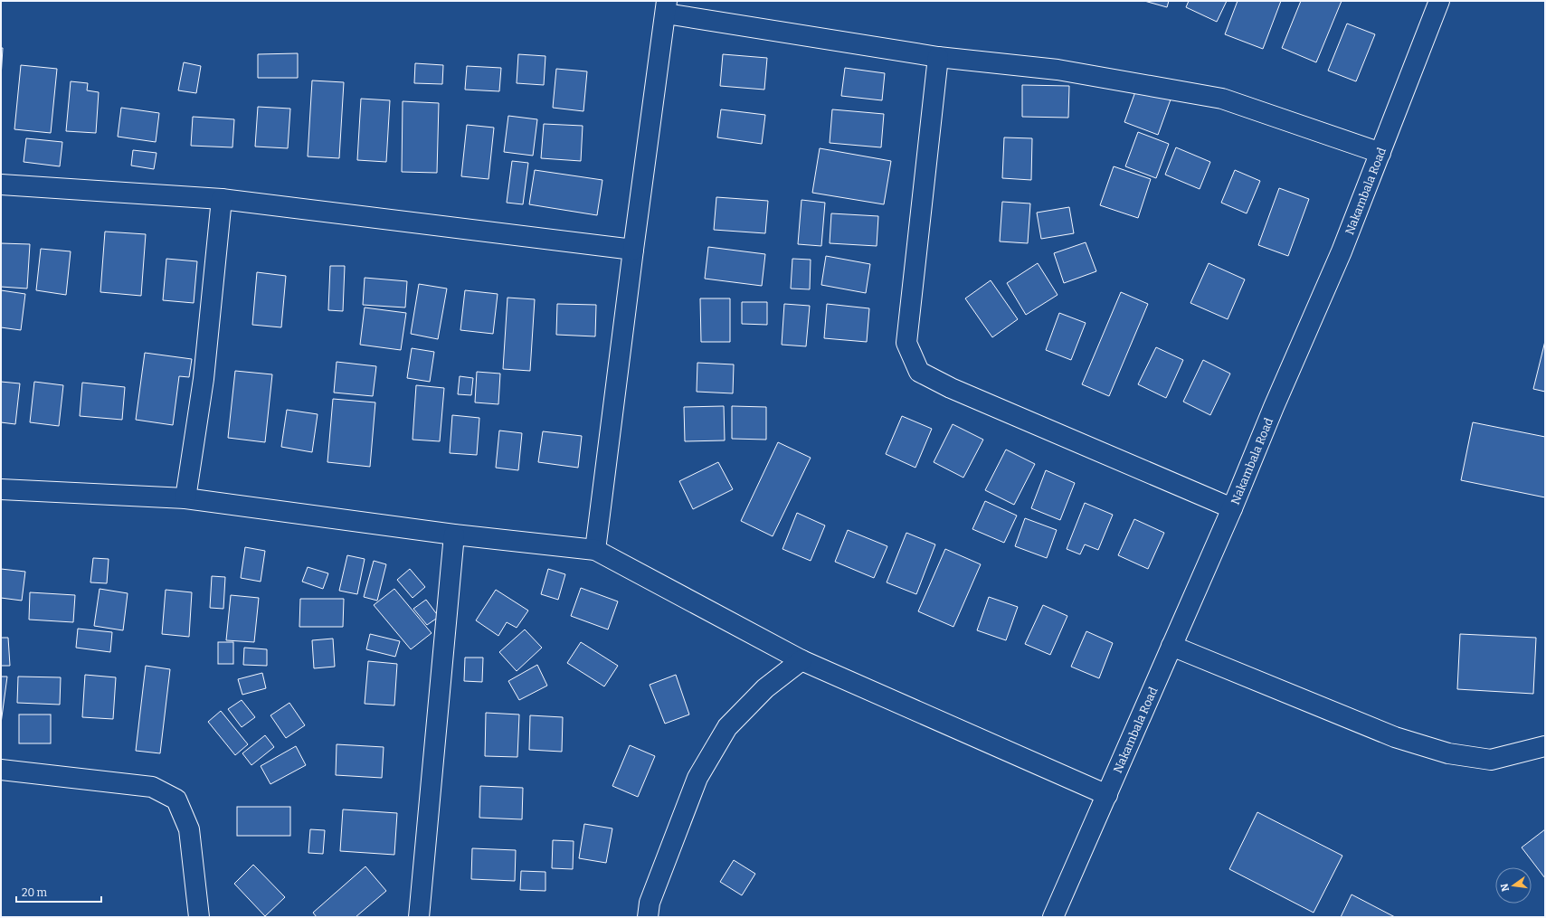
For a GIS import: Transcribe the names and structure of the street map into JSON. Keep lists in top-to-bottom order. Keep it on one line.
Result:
{"streets":{"street":["Nakambala Road"]},"scale_bar":"20 m","north":"left"}
